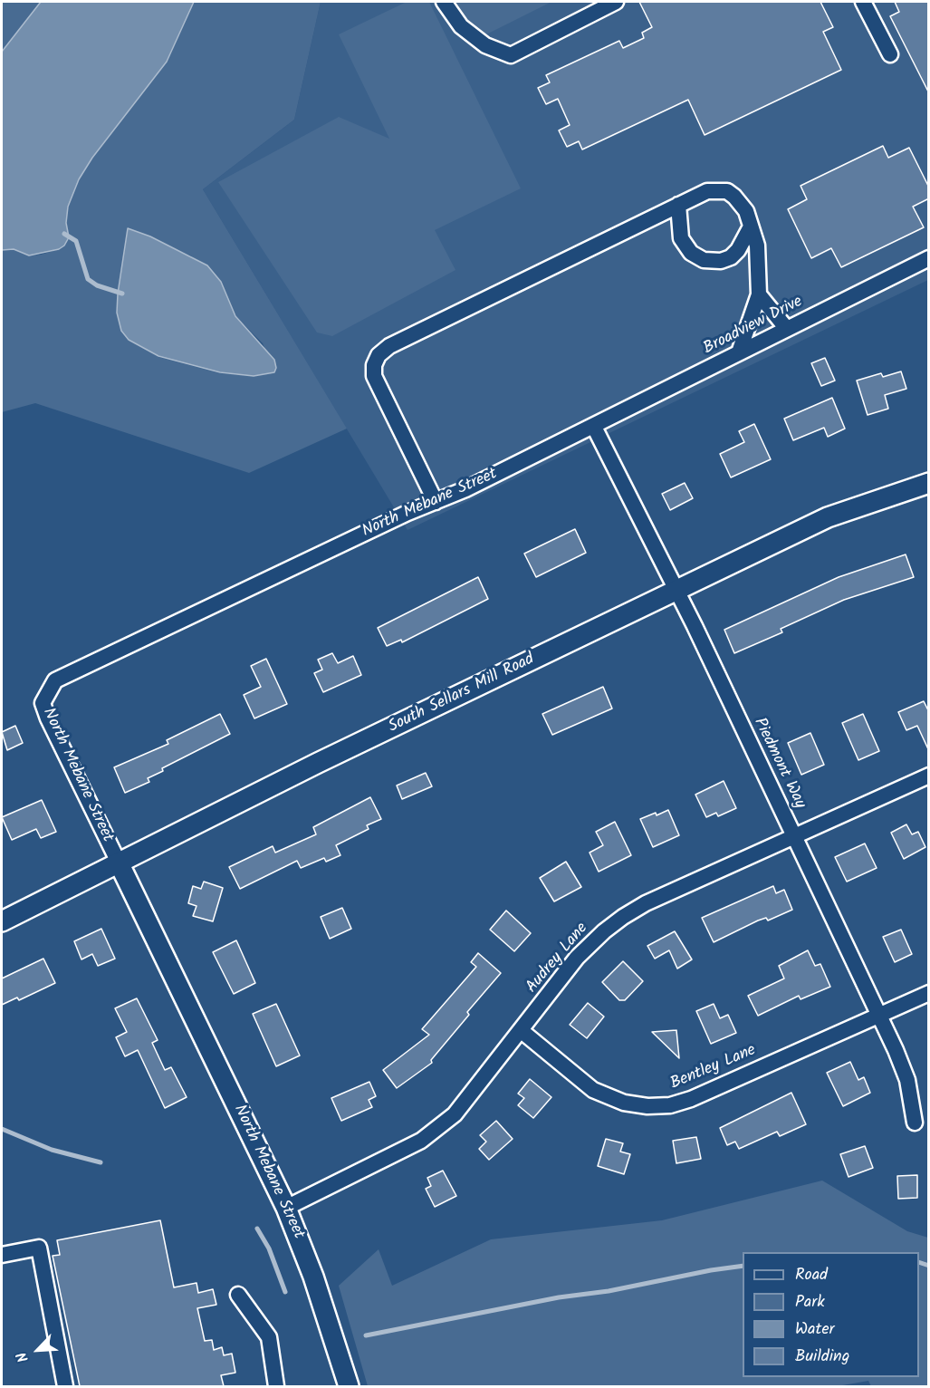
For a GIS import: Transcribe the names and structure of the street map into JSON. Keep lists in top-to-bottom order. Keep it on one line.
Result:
{"streets":{"main road":["North Mebane Street","South Sellars Mill Road"],"street":["Broadview Drive","Piedmont Way","Audrey Lane","Bentley Lane"]},"crossings":[["Broadview Drive","North Mebane Street"],["Broadview Drive","Piedmont Way"],["North Mebane Street","South Sellars Mill Road"],["North Mebane Street","Piedmont Way"],["North Mebane Street","Audrey Lane"],["South Sellars Mill Road","Piedmont Way"],["Piedmont Way","Audrey Lane"],["Piedmont Way","Bentley Lane"],["Audrey Lane","Bentley Lane"]],"legend":["Road","Park","Water","Building"],"north":"bottom left"}
